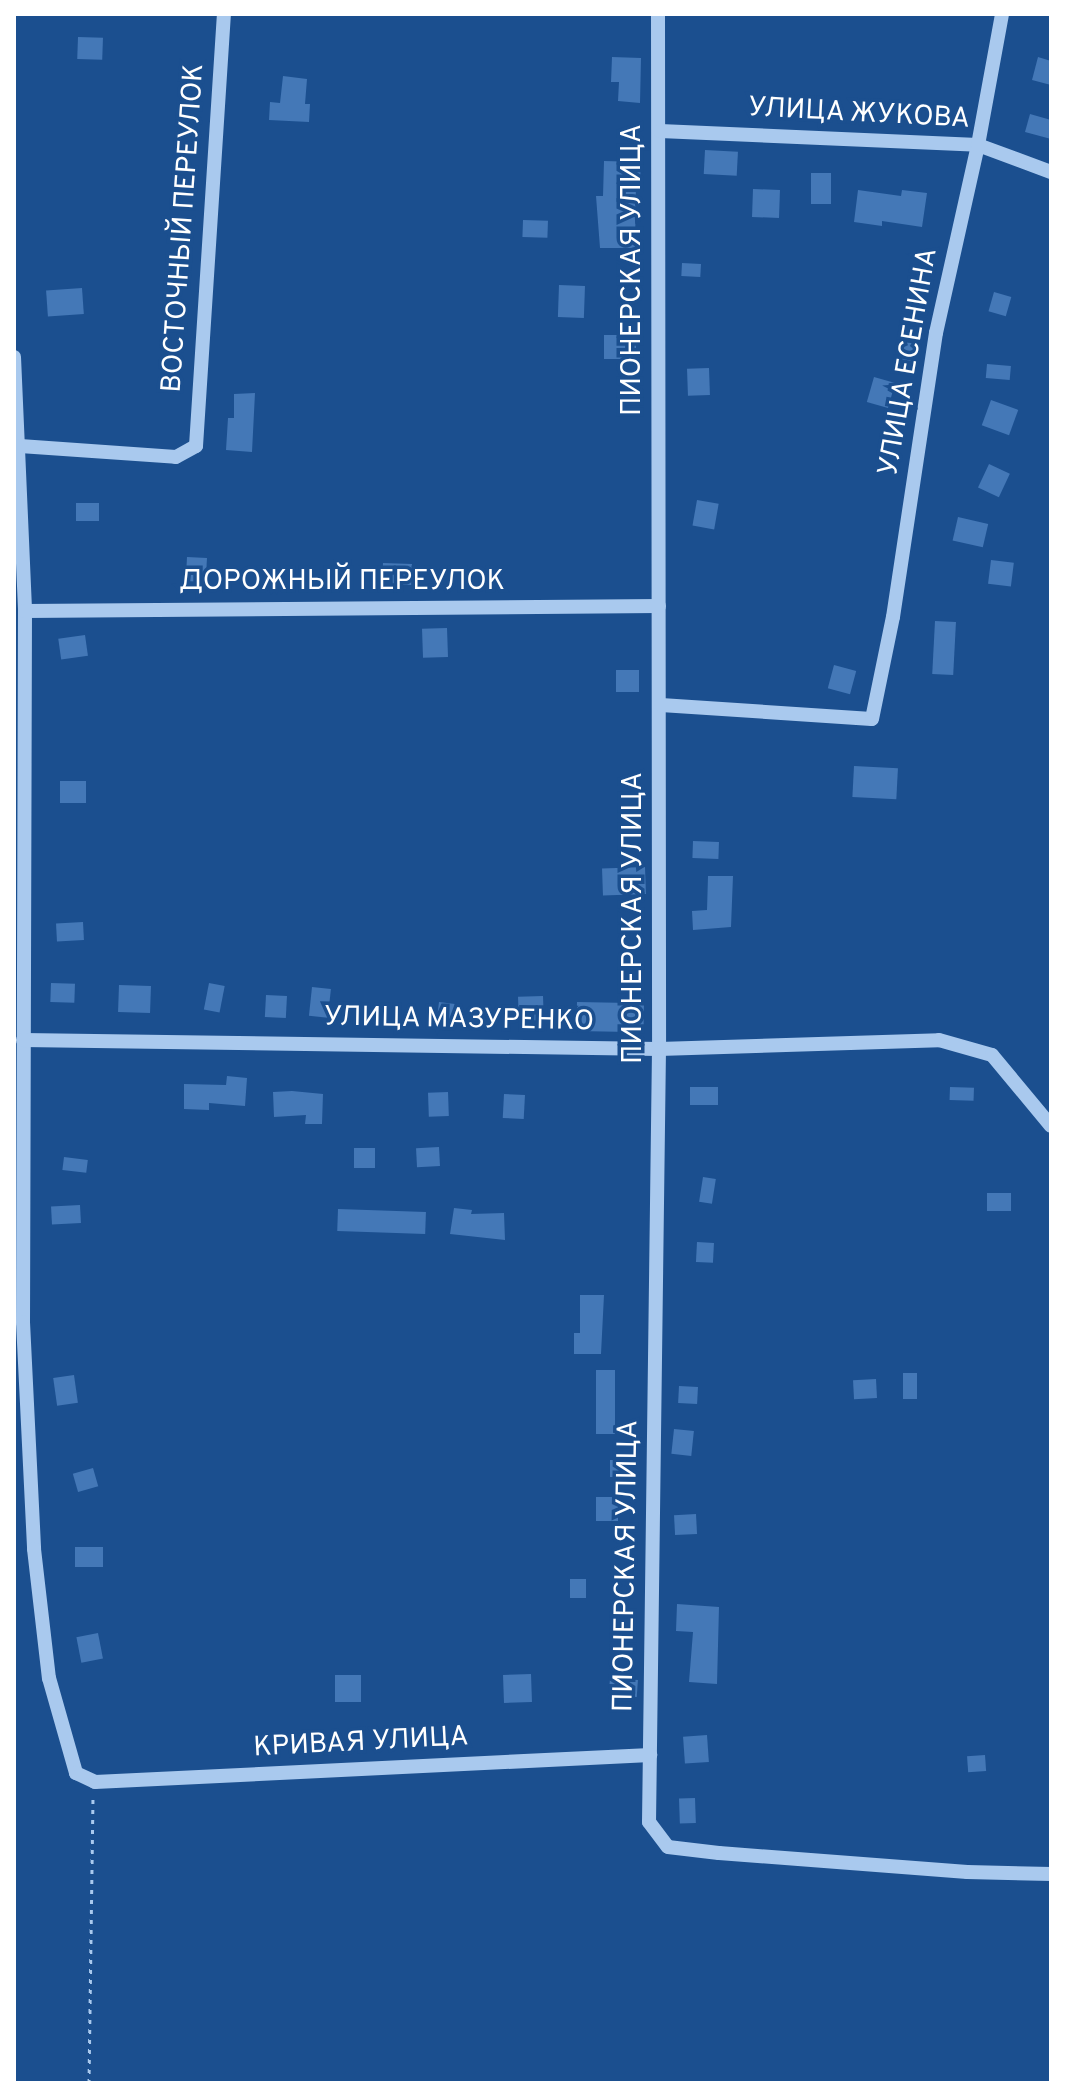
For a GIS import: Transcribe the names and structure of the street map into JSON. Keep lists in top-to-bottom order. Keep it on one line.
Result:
{"streets":{"street":["УЛИЦА ЖУКОВА","ВОСТОЧНЫЙ ПЕРЕУЛОК","ПИОНЕРСКАЯ УЛИЦА","УЛИЦА ЕСЕНИНА","ДОРОЖНЫЙ ПЕРЕУЛОК","УЛИЦА МАЗУРЕНКО","КРИВАЯ УЛИЦА"]},"crossings":[["УЛИЦА ЖУКОВА","ПИОНЕРСКАЯ УЛИЦА"],["УЛИЦА ЖУКОВА","УЛИЦА ЕСЕНИНА"],["ПИОНЕРСКАЯ УЛИЦА","УЛИЦА ЕСЕНИНА"],["ПИОНЕРСКАЯ УЛИЦА","ДОРОЖНЫЙ ПЕРЕУЛОК"],["ПИОНЕРСКАЯ УЛИЦА","УЛИЦА МАЗУРЕНКО"],["ПИОНЕРСКАЯ УЛИЦА","КРИВАЯ УЛИЦА"],["УЛИЦА МАЗУРЕНКО","КРИВАЯ УЛИЦА"]]}
